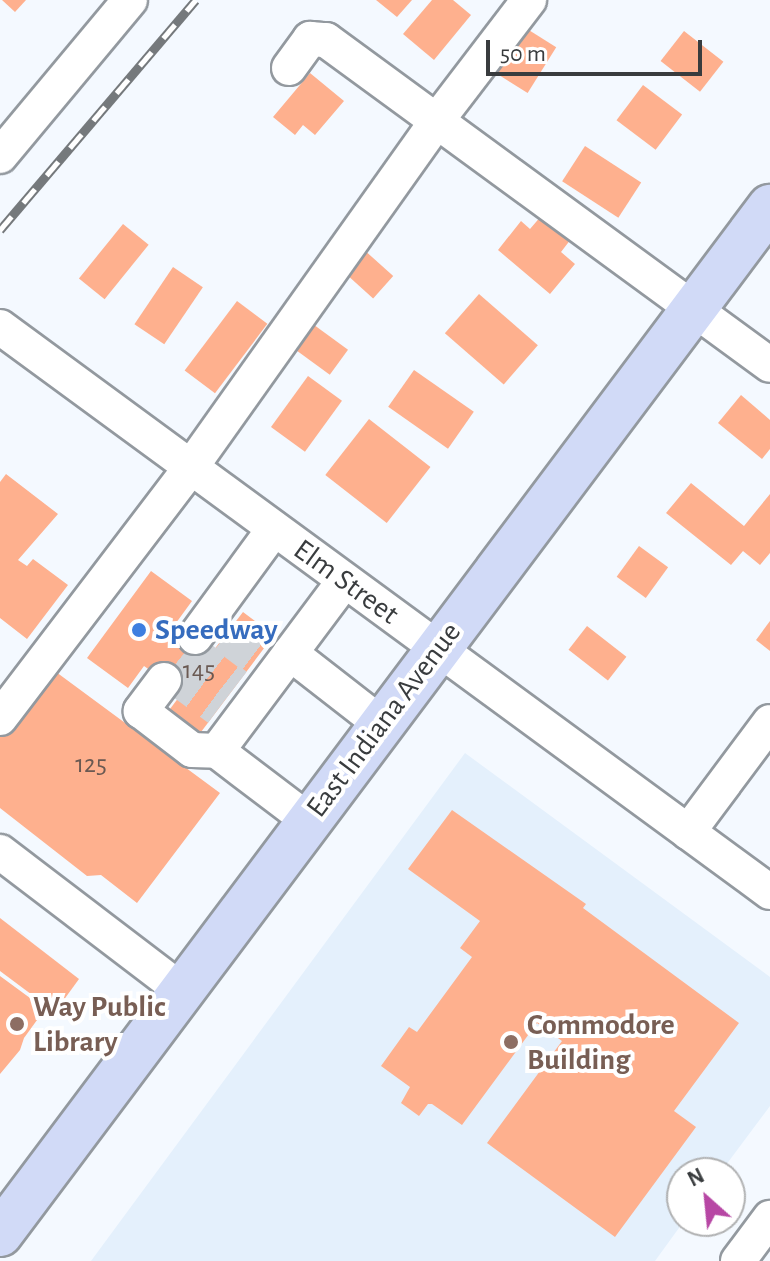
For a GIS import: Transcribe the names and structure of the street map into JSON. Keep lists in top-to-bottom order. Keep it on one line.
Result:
{"streets":{"main road":["East Indiana Avenue"],"street":["Elm Street"]},"crossings":[["Elm Street","East Indiana Avenue"]],"places":["Speedway","Way Public Library","Commodore Building"],"house_numbers":["145","125"],"scale_bar":"50 m","north":"top left"}
